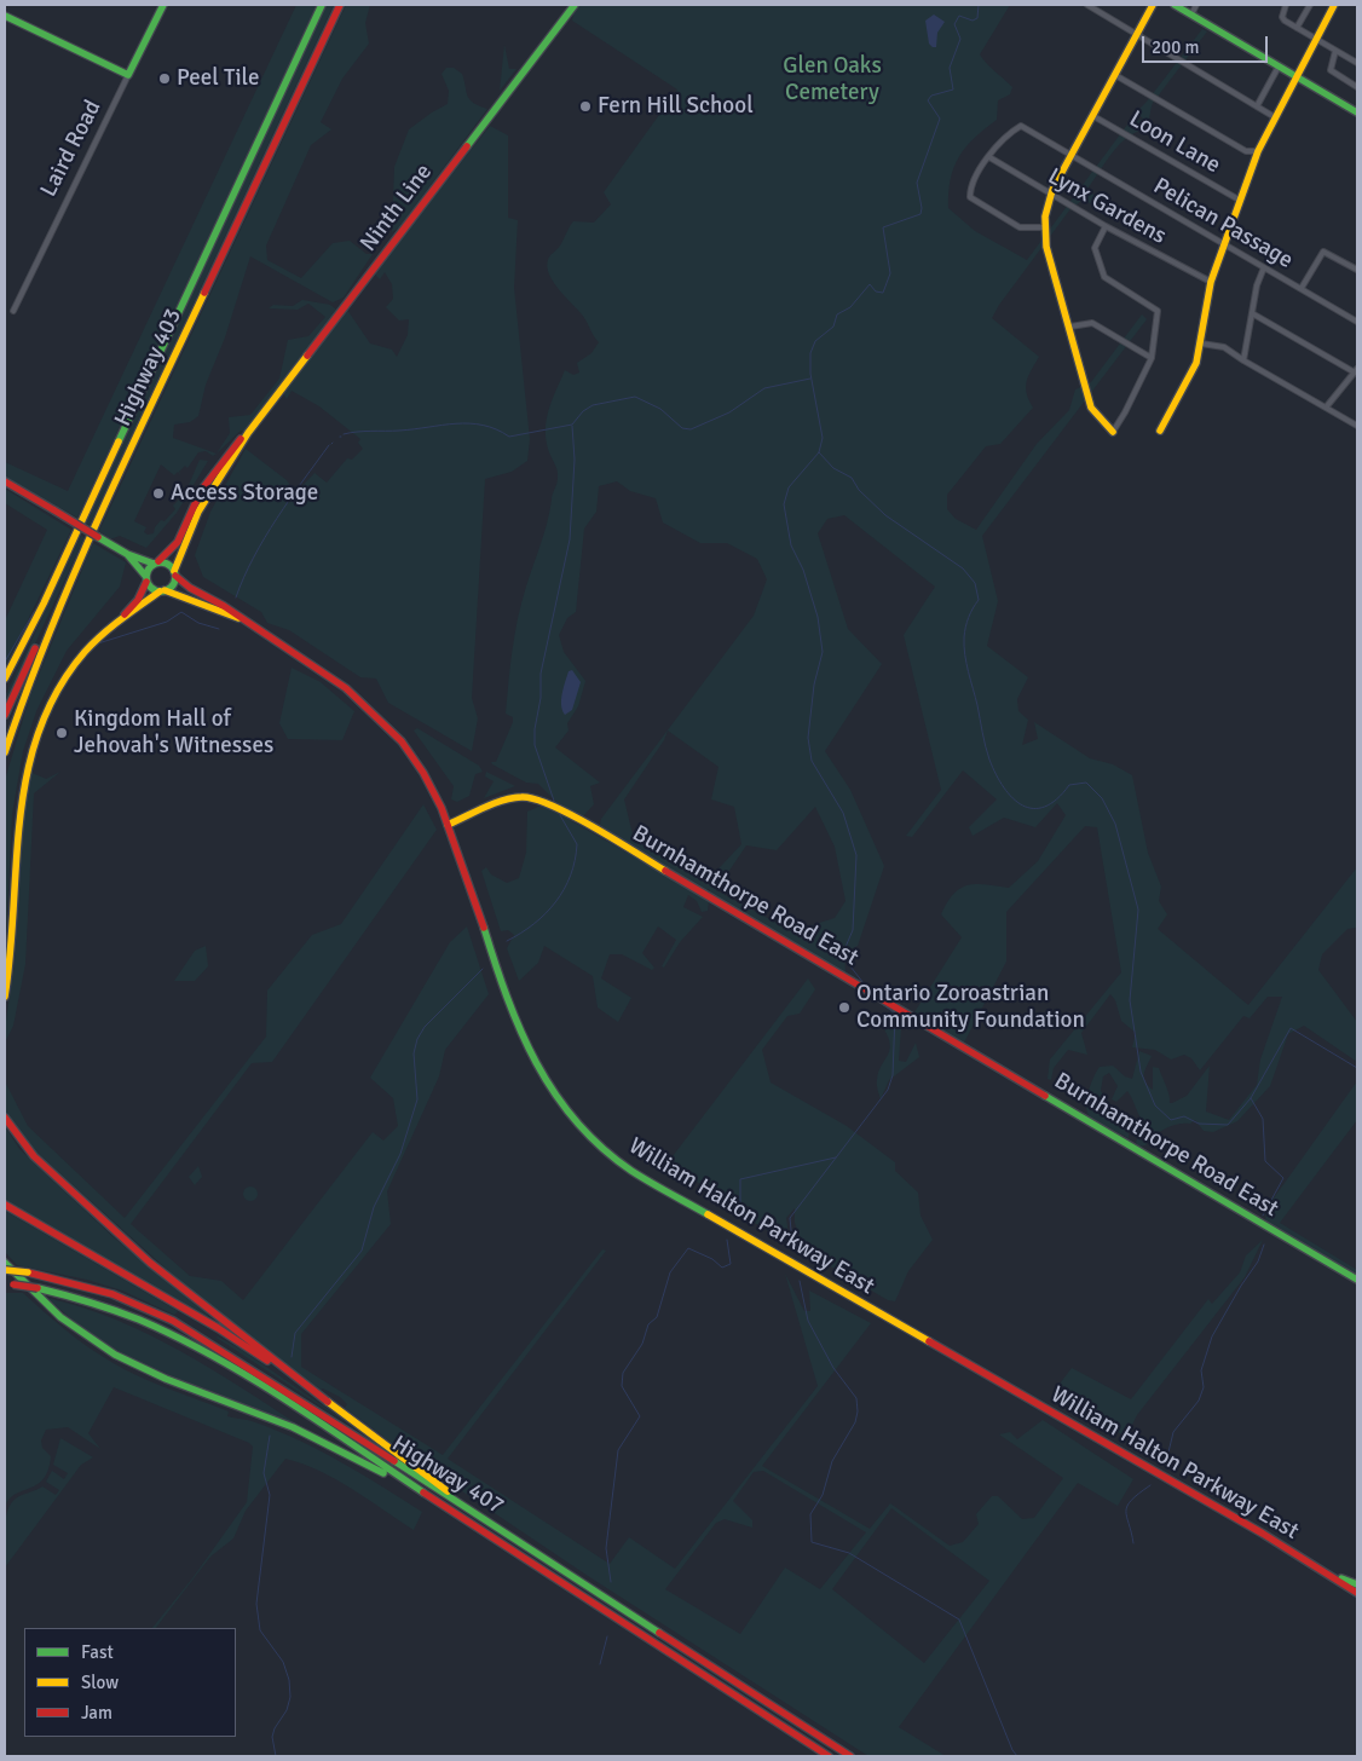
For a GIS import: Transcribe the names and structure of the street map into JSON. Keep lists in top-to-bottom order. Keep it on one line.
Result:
{"streets":{"main road":["Laird Road","Ninth Line","Highway 403","Burnhamthorpe Road East","William Halton Parkway East","Highway 407"],"street":["Loon Lane","Lynx Gardens","Pelican Passage"]},"crossings":[["Lynx Gardens","Pelican Passage"],["Ninth Line","William Halton Parkway East"],["Burnhamthorpe Road East","William Halton Parkway East"]],"parks":["Glen Oaks Cemetery"],"places":["Peel Tile","Fern Hill School","Access Storage","Kingdom Hall of Jehovah's Witnesses","Ontario Zoroastrian Community Foundation"],"legend":["Fast","Slow","Jam"],"scale_bar":"200 m"}
